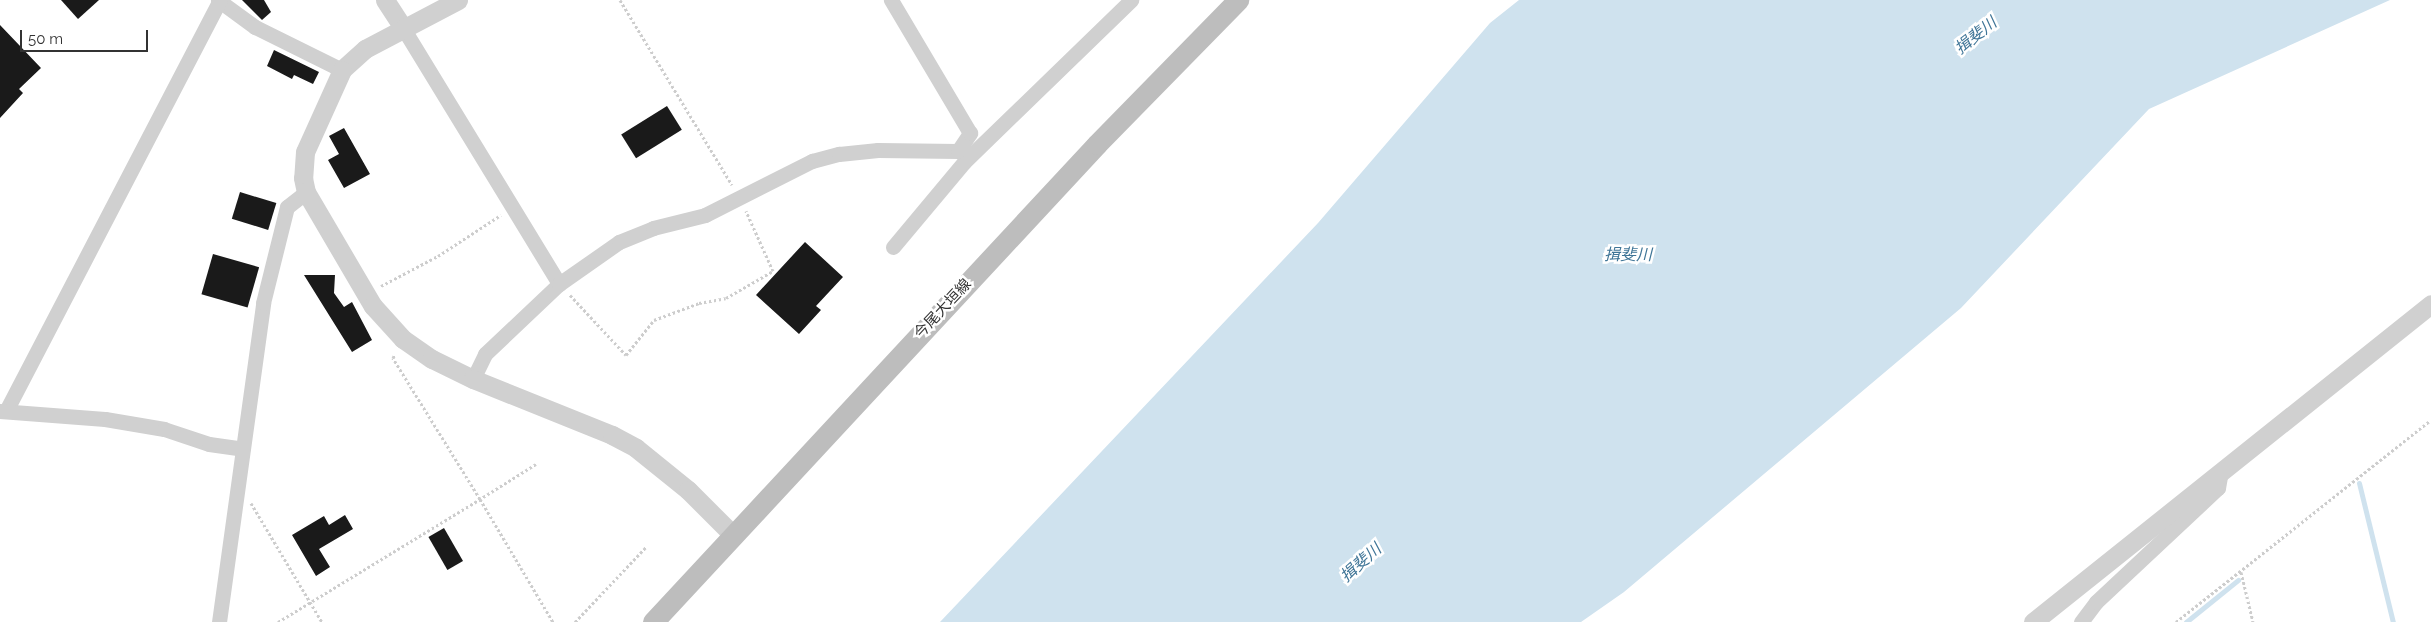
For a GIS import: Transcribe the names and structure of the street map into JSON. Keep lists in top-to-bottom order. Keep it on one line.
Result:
{"streets":{"main road":["今尾大垣線"]},"water":["揖斐川"],"scale_bar":"50 m"}
